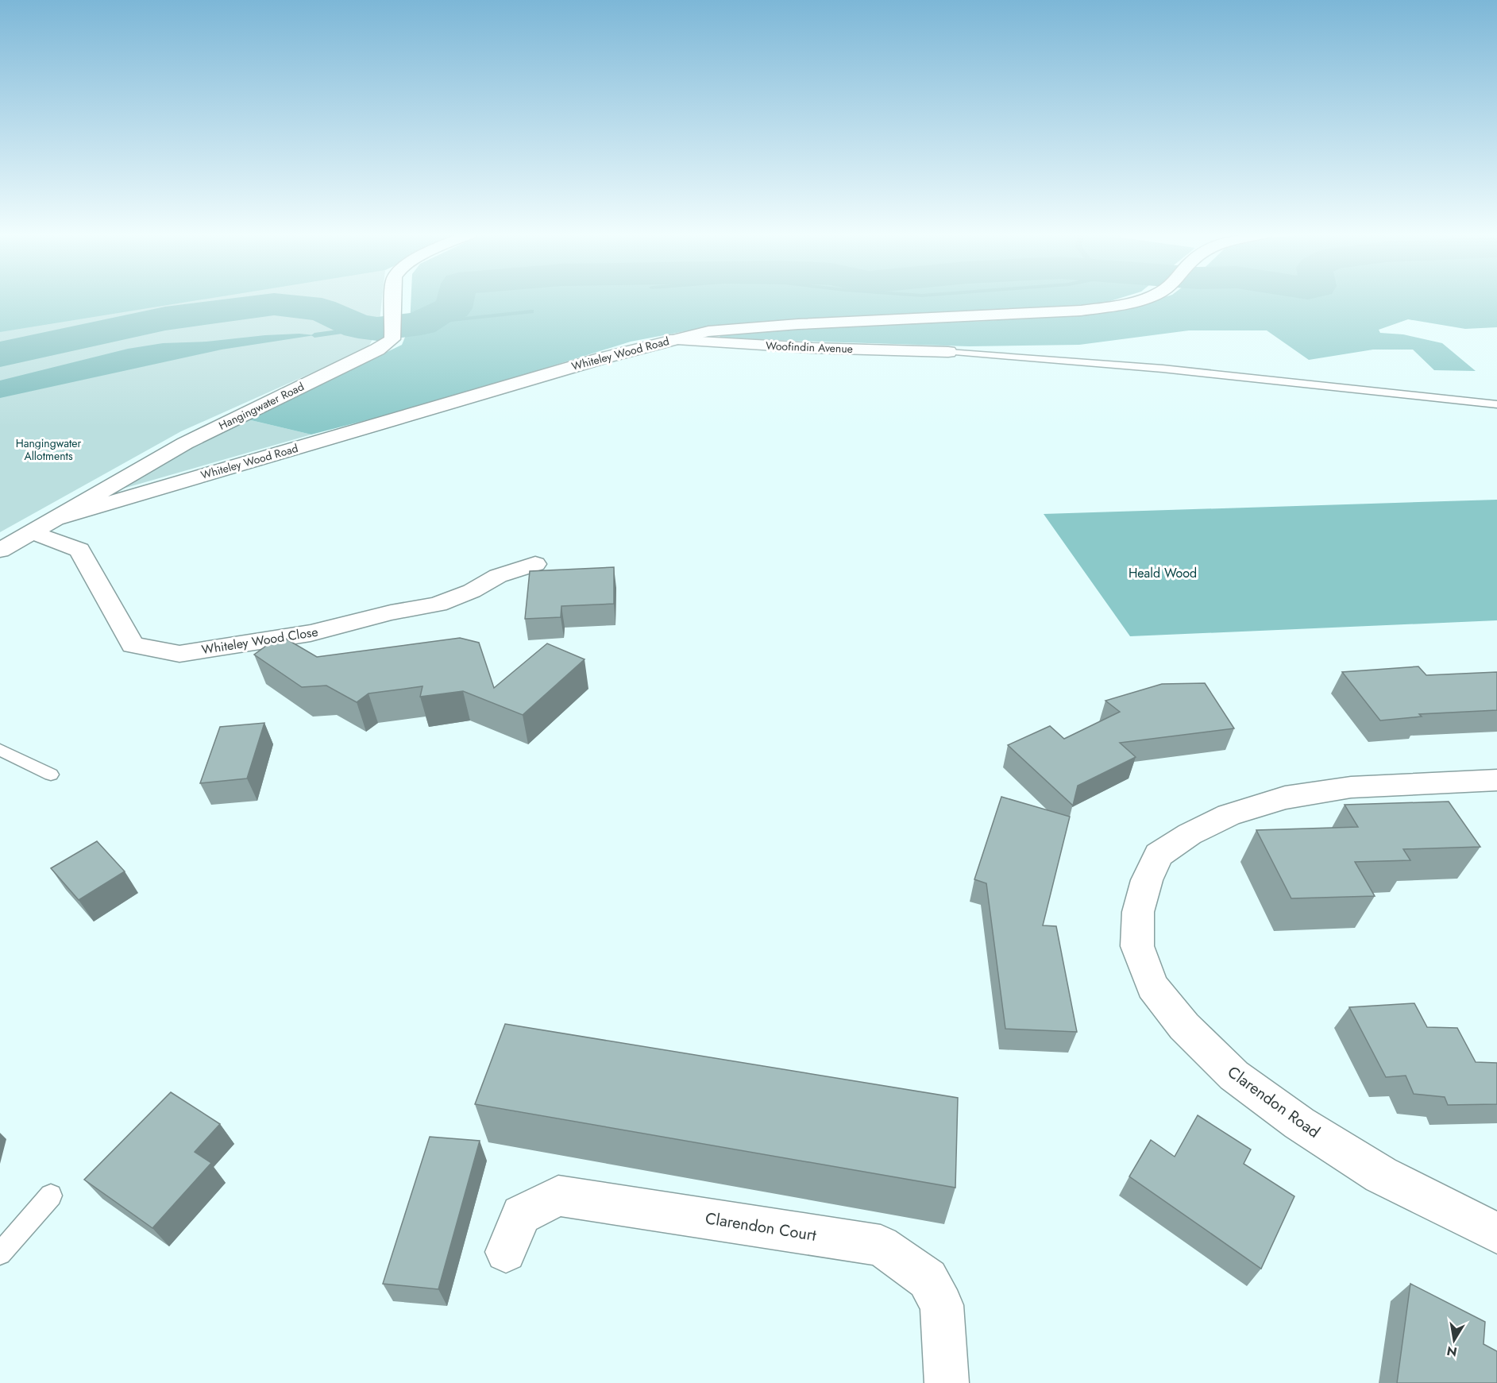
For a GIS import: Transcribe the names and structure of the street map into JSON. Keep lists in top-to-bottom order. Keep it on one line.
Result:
{"streets":{"street":["Woofindin Avenue","Whiteley Wood Road","Hangingwater Road","Whiteley Wood Close","Clarendon Road","Clarendon Court"]},"crossings":[["Woofindin Avenue","Whiteley Wood Road"],["Whiteley Wood Road","Hangingwater Road"],["Hangingwater Road","Whiteley Wood Close"]],"parks":["Hangingwater Allotments","Heald Wood"],"north":"bottom"}
